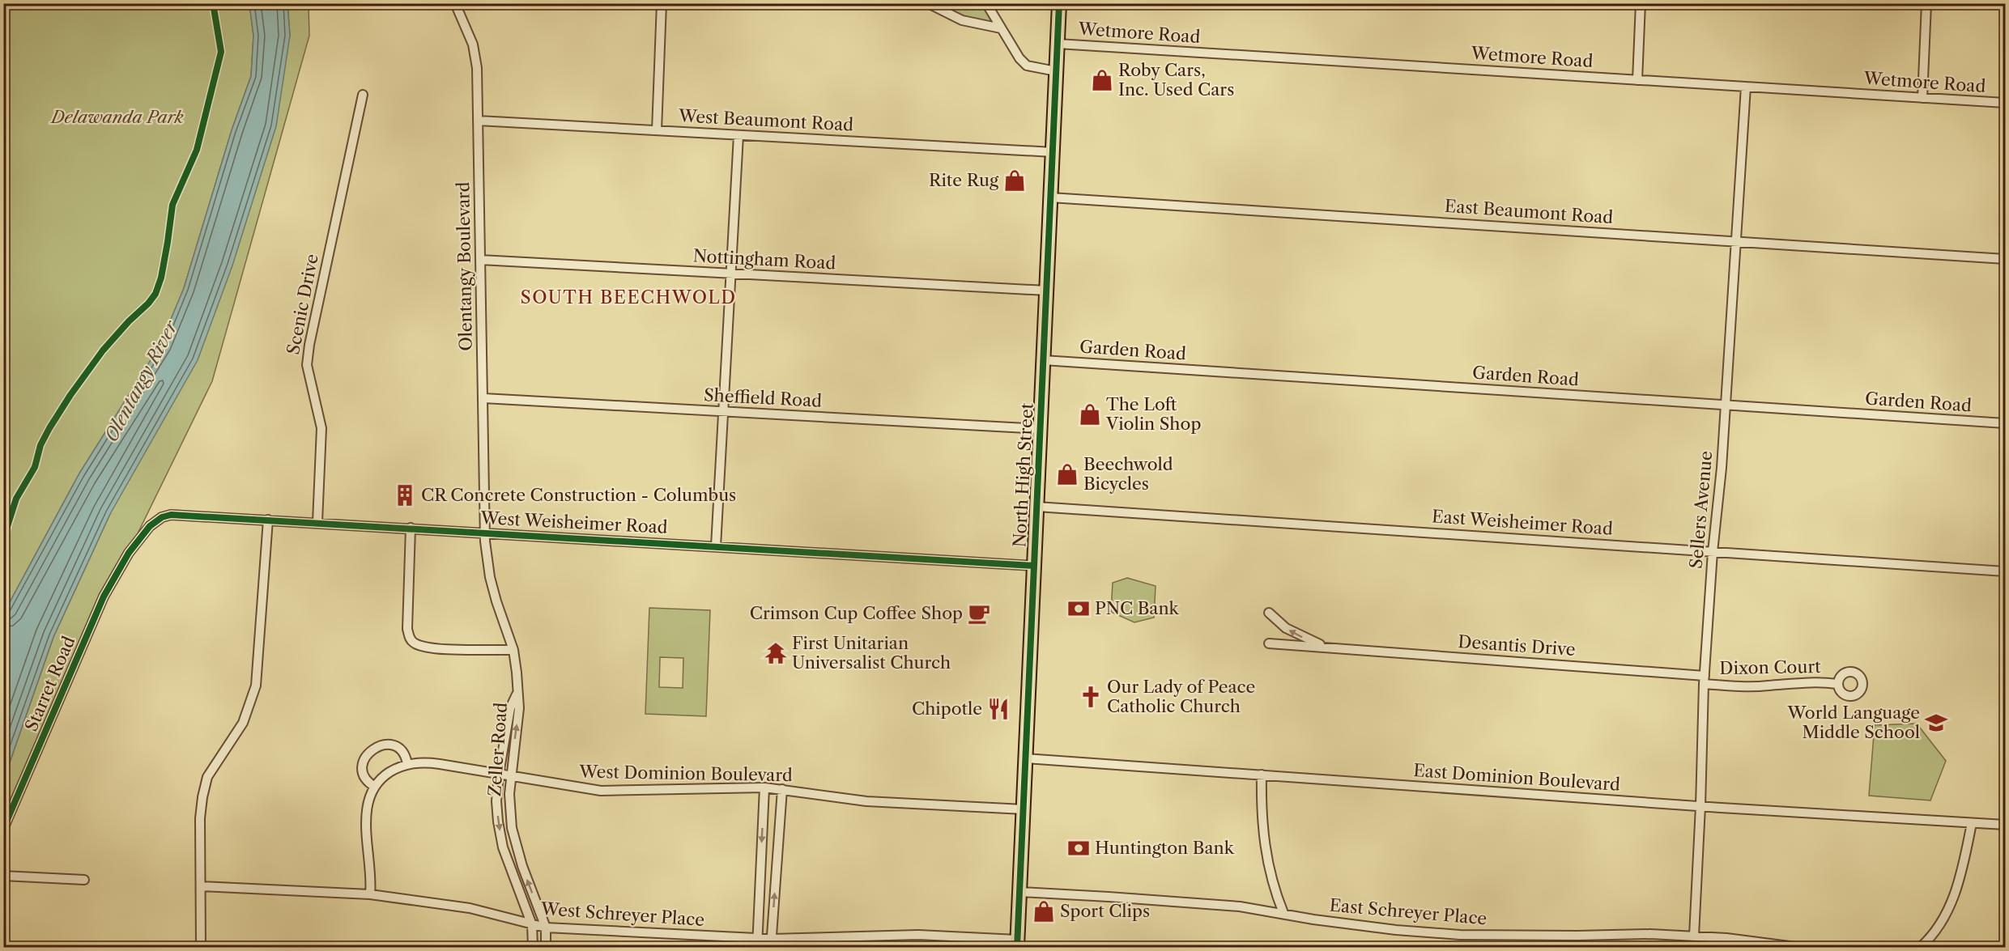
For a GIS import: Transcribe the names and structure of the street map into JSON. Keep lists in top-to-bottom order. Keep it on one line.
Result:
{"streets":{"main road":["North High Street"],"street":["Wetmore Road","West Beaumont Road","East Beaumont Road","Nottingham Road","Olentangy Boulevard","Scenic Drive","Garden Road","Sheffield Road","Sellers Avenue","West Weisheimer Road","East Weisheimer Road","Desantis Drive","Dixon Court","Starret Road","Zeller Road","West Dominion Boulevard","East Dominion Boulevard","East Schreyer Place","West Schreyer Place"]},"crossings":[["Wetmore Road","North High Street"],["Wetmore Road","Sellers Avenue"],["West Beaumont Road","Olentangy Boulevard"],["West Beaumont Road","North High Street"],["East Beaumont Road","North High Street"],["East Beaumont Road","Sellers Avenue"],["Nottingham Road","Olentangy Boulevard"],["Nottingham Road","North High Street"],["Olentangy Boulevard","Sheffield Road"],["Olentangy Boulevard","West Weisheimer Road"],["Olentangy Boulevard","Zeller Road"],["Scenic Drive","West Weisheimer Road"],["Garden Road","North High Street"],["Garden Road","Sellers Avenue"],["Sheffield Road","North High Street"],["North High Street","West Weisheimer Road"],["North High Street","East Weisheimer Road"],["North High Street","West Dominion Boulevard"],["North High Street","East Dominion Boulevard"],["North High Street","East Schreyer Place"],["North High Street","West Schreyer Place"],["Sellers Avenue","East Weisheimer Road"],["Sellers Avenue","Desantis Drive"],["Sellers Avenue","Dixon Court"],["Sellers Avenue","East Dominion Boulevard"],["Sellers Avenue","East Schreyer Place"],["West Weisheimer Road","Starret Road"],["West Weisheimer Road","Zeller Road"],["Desantis Drive","Dixon Court"],["Zeller Road","West Dominion Boulevard"],["Zeller Road","West Schreyer Place"]],"districts":["SOUTH BEECHWOLD"],"water":["Olentangy River"],"parks":["Delawanda Park"],"places":{"shop":["Roby Cars, Inc. Used Cars","Rite Rug","The Loft Violin Shop","Beechwold Bicycles","Sport Clips"],"building":["CR Concrete Construction - Columbus"],"bank":["PNC Bank","Huntington Bank"],"cafe":["Crimson Cup Coffee Shop"],"temple":["First Unitarian Universalist Church"],"church":["Our Lady of Peace Catholic Church"],"restaurant":["Chipotle"],"school or university":["World Language Middle School"]}}
